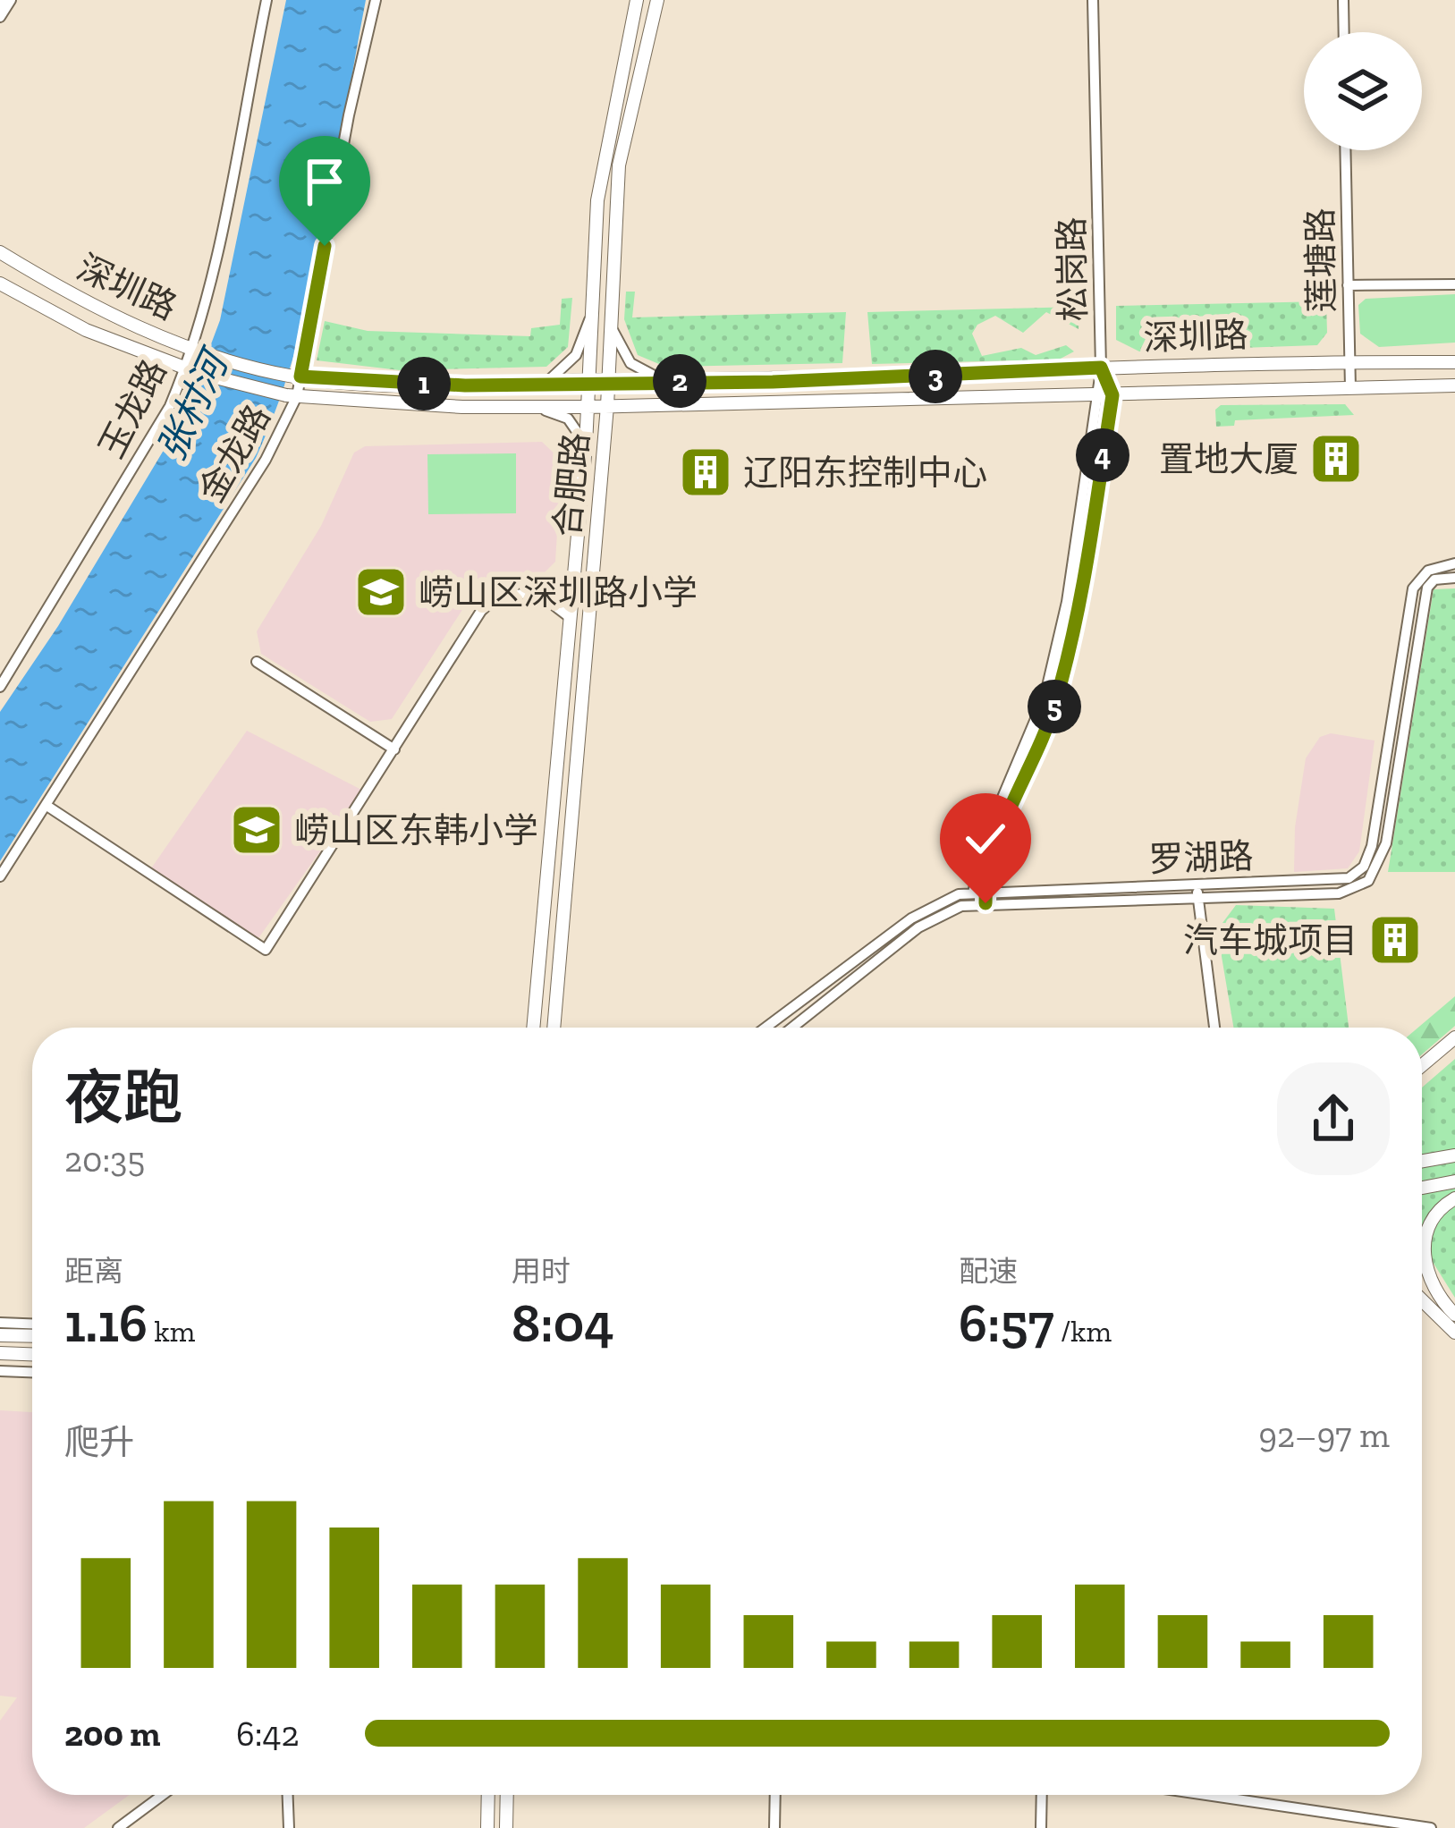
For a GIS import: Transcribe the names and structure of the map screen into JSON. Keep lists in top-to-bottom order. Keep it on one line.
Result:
{"streets":{"main road":["深圳路","合肥路"],"street":["莲塘路","松岗路","玉龙路","金龙路","罗湖路"]},"crossings":[["莲塘路","深圳路"],["松岗路","深圳路"],["深圳路","玉龙路"],["深圳路","金龙路"],["深圳路","合肥路"]],"water":["张村河"],"places":{"building":["置地大厦","辽阳东控制中心","汽车城项目"],"school or university":["崂山区深圳路小学","崂山区东韩小学"]},"page":{"pins":["3","2","1","4","5"],"heading":["夜跑","20:35"],"stats":[["距离","1.16 km"],["用时","8:04"],["配速","6:57 /km"]],"chart":["爬升","92–97 m"],"list":[{"name":"200 m","note":"6:42"}]}}
